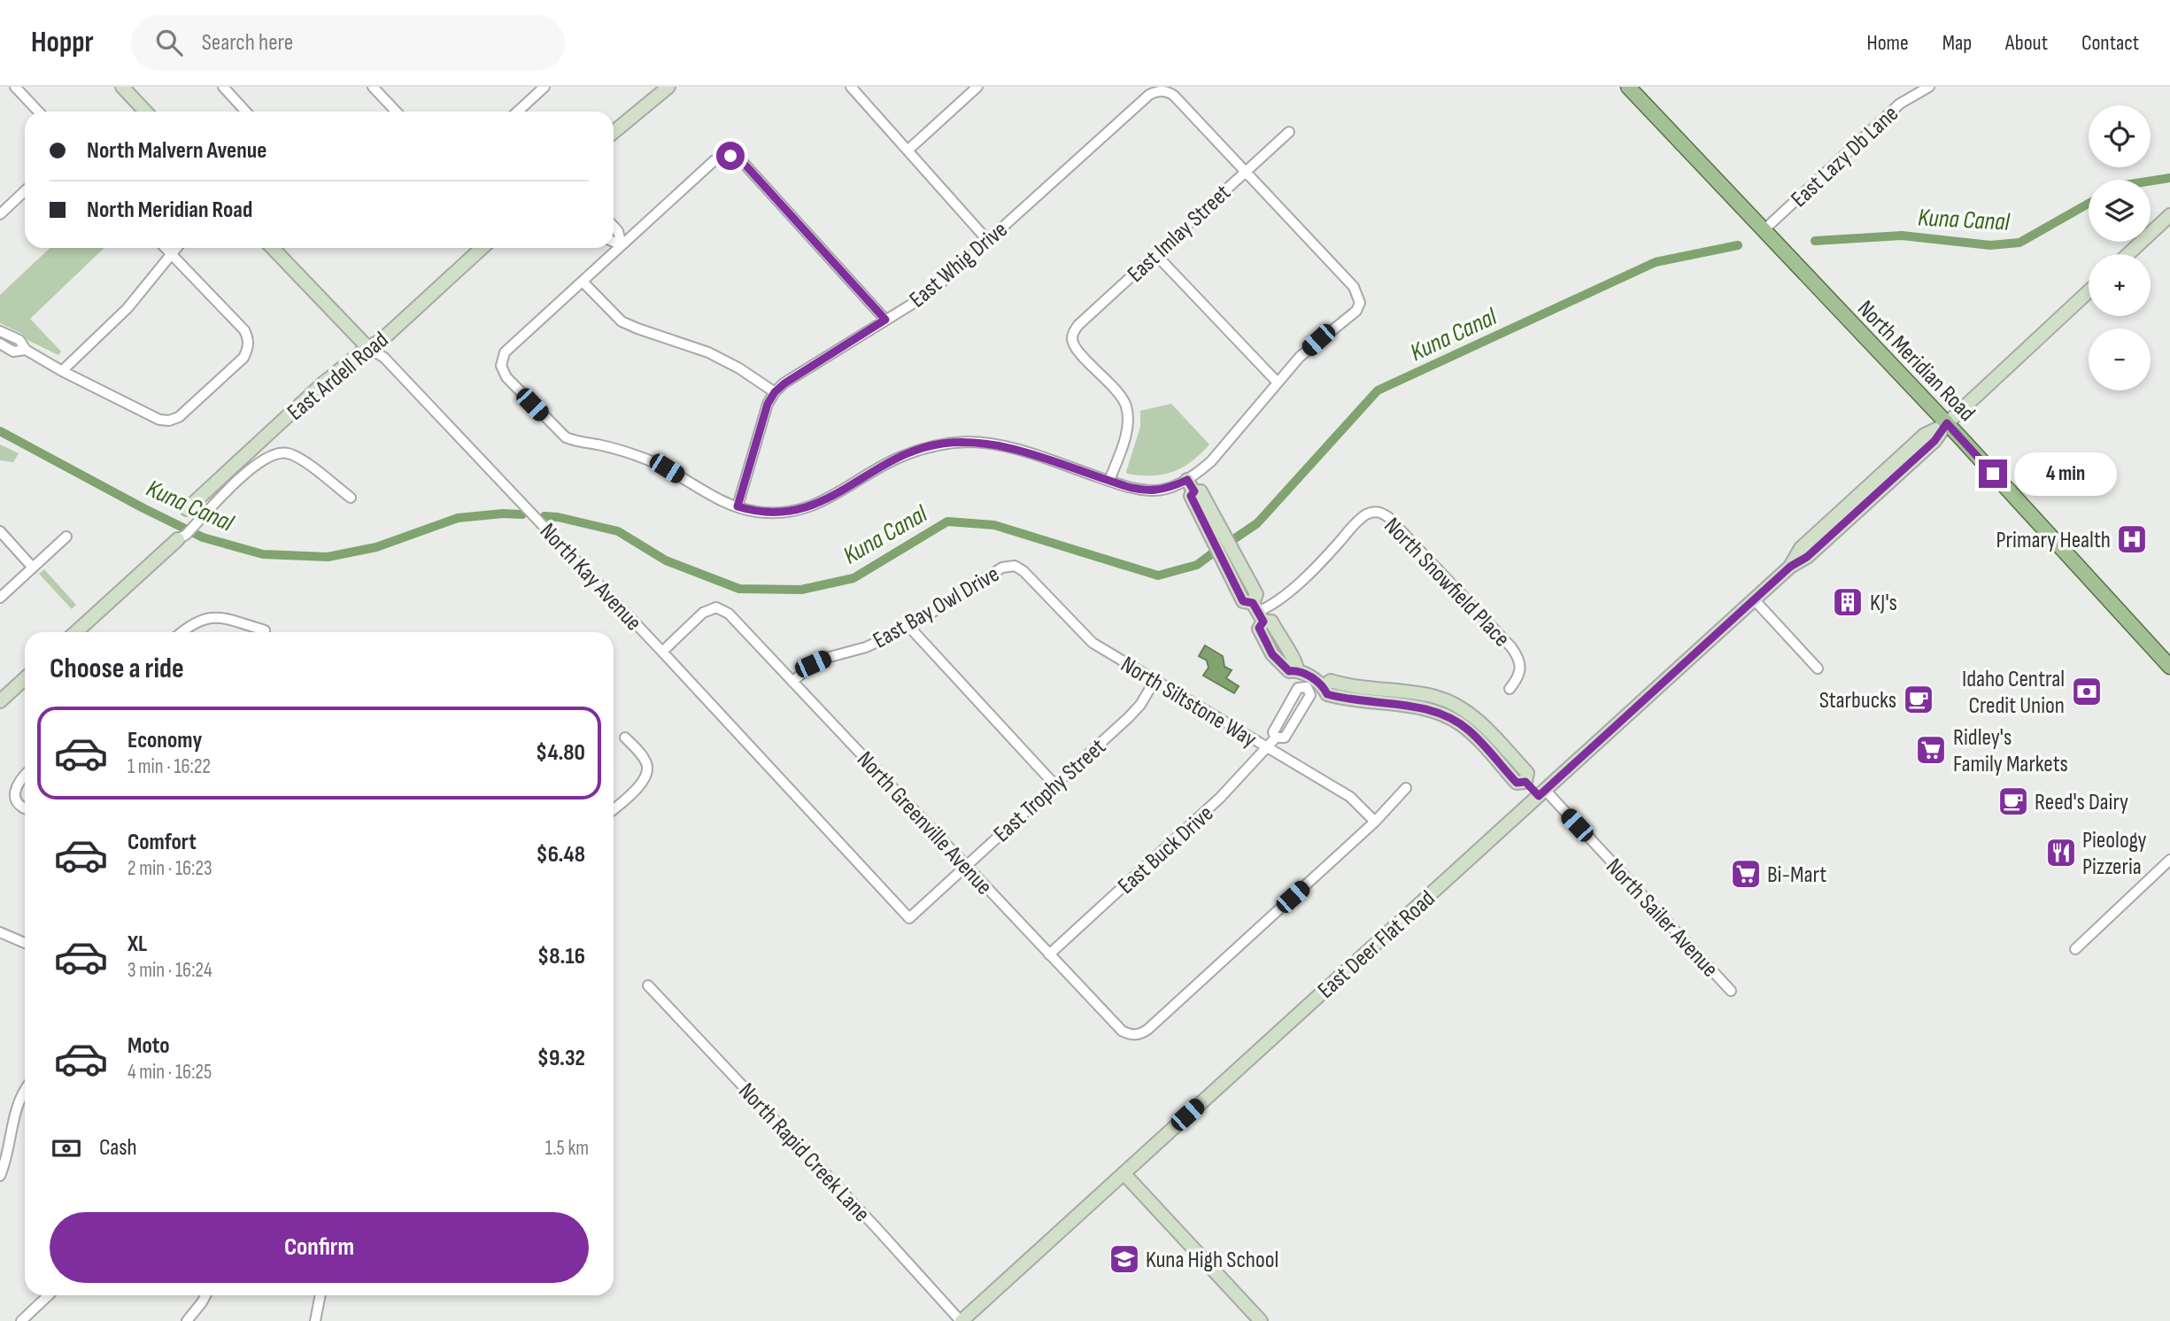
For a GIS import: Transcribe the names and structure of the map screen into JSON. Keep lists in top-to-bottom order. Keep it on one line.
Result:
{"streets":{"main road":["North Meridian Road"],"street":["East Lazy Db Lane","East Imlay Street","East Whig Drive","East Ardell Road","North Kay Avenue","North Snowfield Place","East Bay Owl Drive","North Siltstone Way","East Trophy Street","North Greenville Avenue","East Buck Drive","North Sailer Avenue","East Deer Flat Road","North Rapid Creek Lane"]},"crossings":[["East Lazy Db Lane","North Meridian Road"],["East Imlay Street","East Whig Drive"],["North Meridian Road","East Deer Flat Road"],["East Ardell Road","North Kay Avenue"],["North Kay Avenue","East Trophy Street"],["North Kay Avenue","North Greenville Avenue"],["East Bay Owl Drive","North Siltstone Way"],["East Bay Owl Drive","North Greenville Avenue"],["North Siltstone Way","East Trophy Street"],["North Siltstone Way","North Greenville Avenue"],["North Siltstone Way","East Buck Drive"],["East Trophy Street","North Greenville Avenue"],["North Greenville Avenue","East Buck Drive"],["North Sailer Avenue","East Deer Flat Road"],["East Deer Flat Road","North Rapid Creek Lane"]],"water":["Kuna Canal"],"places":{"hospital":["Primary Health"],"building":["KJ's"],"bank":["Idaho Central Credit Union"],"cafe":["Starbucks","Reed's Dairy"],"supermarket":["Ridley's Family Markets","Bi-Mart"],"restaurant":["Pieology Pizzeria"],"school or university":["Kuna High School"]},"page":{"header":"Hoppr","search":"Search here","nav":["Home","Map","About","Contact"],"map_buttons":["+","−"],"banner":["North Malvern Avenue","North Meridian Road"],"bubble":"4 min","heading":"Choose a ride","list":[{"name":"Economy","note":"1 min · 16:22","value":"$4.80"},{"name":"Comfort","note":"2 min · 16:23","value":"$6.48"},{"name":"XL","note":"3 min · 16:24","value":"$8.16"},{"name":"Moto","note":"4 min · 16:25","value":"$9.32"}],"pay":["Cash","1.5 km"],"buttons":"Confirm"}}
